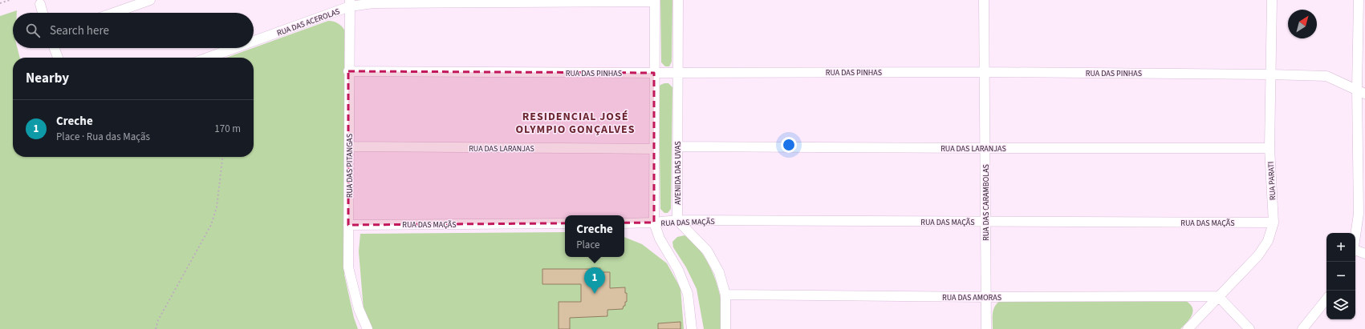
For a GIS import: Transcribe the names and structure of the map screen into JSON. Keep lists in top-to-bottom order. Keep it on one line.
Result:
{"streets":{"street":["RUA DAS ACEROLAS","RUA DAS PINHAS","RUA DAS LARANJAS","RUA DAS PITANGAS","AVENIDA DAS UVAS","RUA PARATI","RUA DAS CARAMBOLAS","RUA DAS MAÇÃS","RUA DAS AMORAS"]},"crossings":[["RUA DAS ACEROLAS","RUA DAS PITANGAS"],["RUA DAS PINHAS","RUA DAS PITANGAS"],["RUA DAS PINHAS","AVENIDA DAS UVAS"],["RUA DAS PINHAS","RUA PARATI"],["RUA DAS PINHAS","RUA DAS CARAMBOLAS"],["RUA DAS LARANJAS","RUA DAS PITANGAS"],["RUA DAS LARANJAS","AVENIDA DAS UVAS"],["RUA DAS LARANJAS","RUA PARATI"],["RUA DAS LARANJAS","RUA DAS CARAMBOLAS"],["RUA DAS PITANGAS","RUA DAS MAÇÃS"],["AVENIDA DAS UVAS","RUA DAS MAÇÃS"],["RUA PARATI","RUA DAS MAÇÃS"],["RUA PARATI","RUA DAS AMORAS"],["RUA DAS CARAMBOLAS","RUA DAS MAÇÃS"],["RUA DAS CARAMBOLAS","RUA DAS AMORAS"]],"districts":["RESIDENCIAL JOSÉ OLYMPIO GONÇALVES"],"north":"top right","page":{"search":"Search here","heading":"Nearby","list":[{"mark":"1","name":"Creche","note":"Place · Rua das Maçãs","value":"170 m"}],"popup":["Creche","Place"],"map_buttons":["+","−"],"pins":"1"}}
